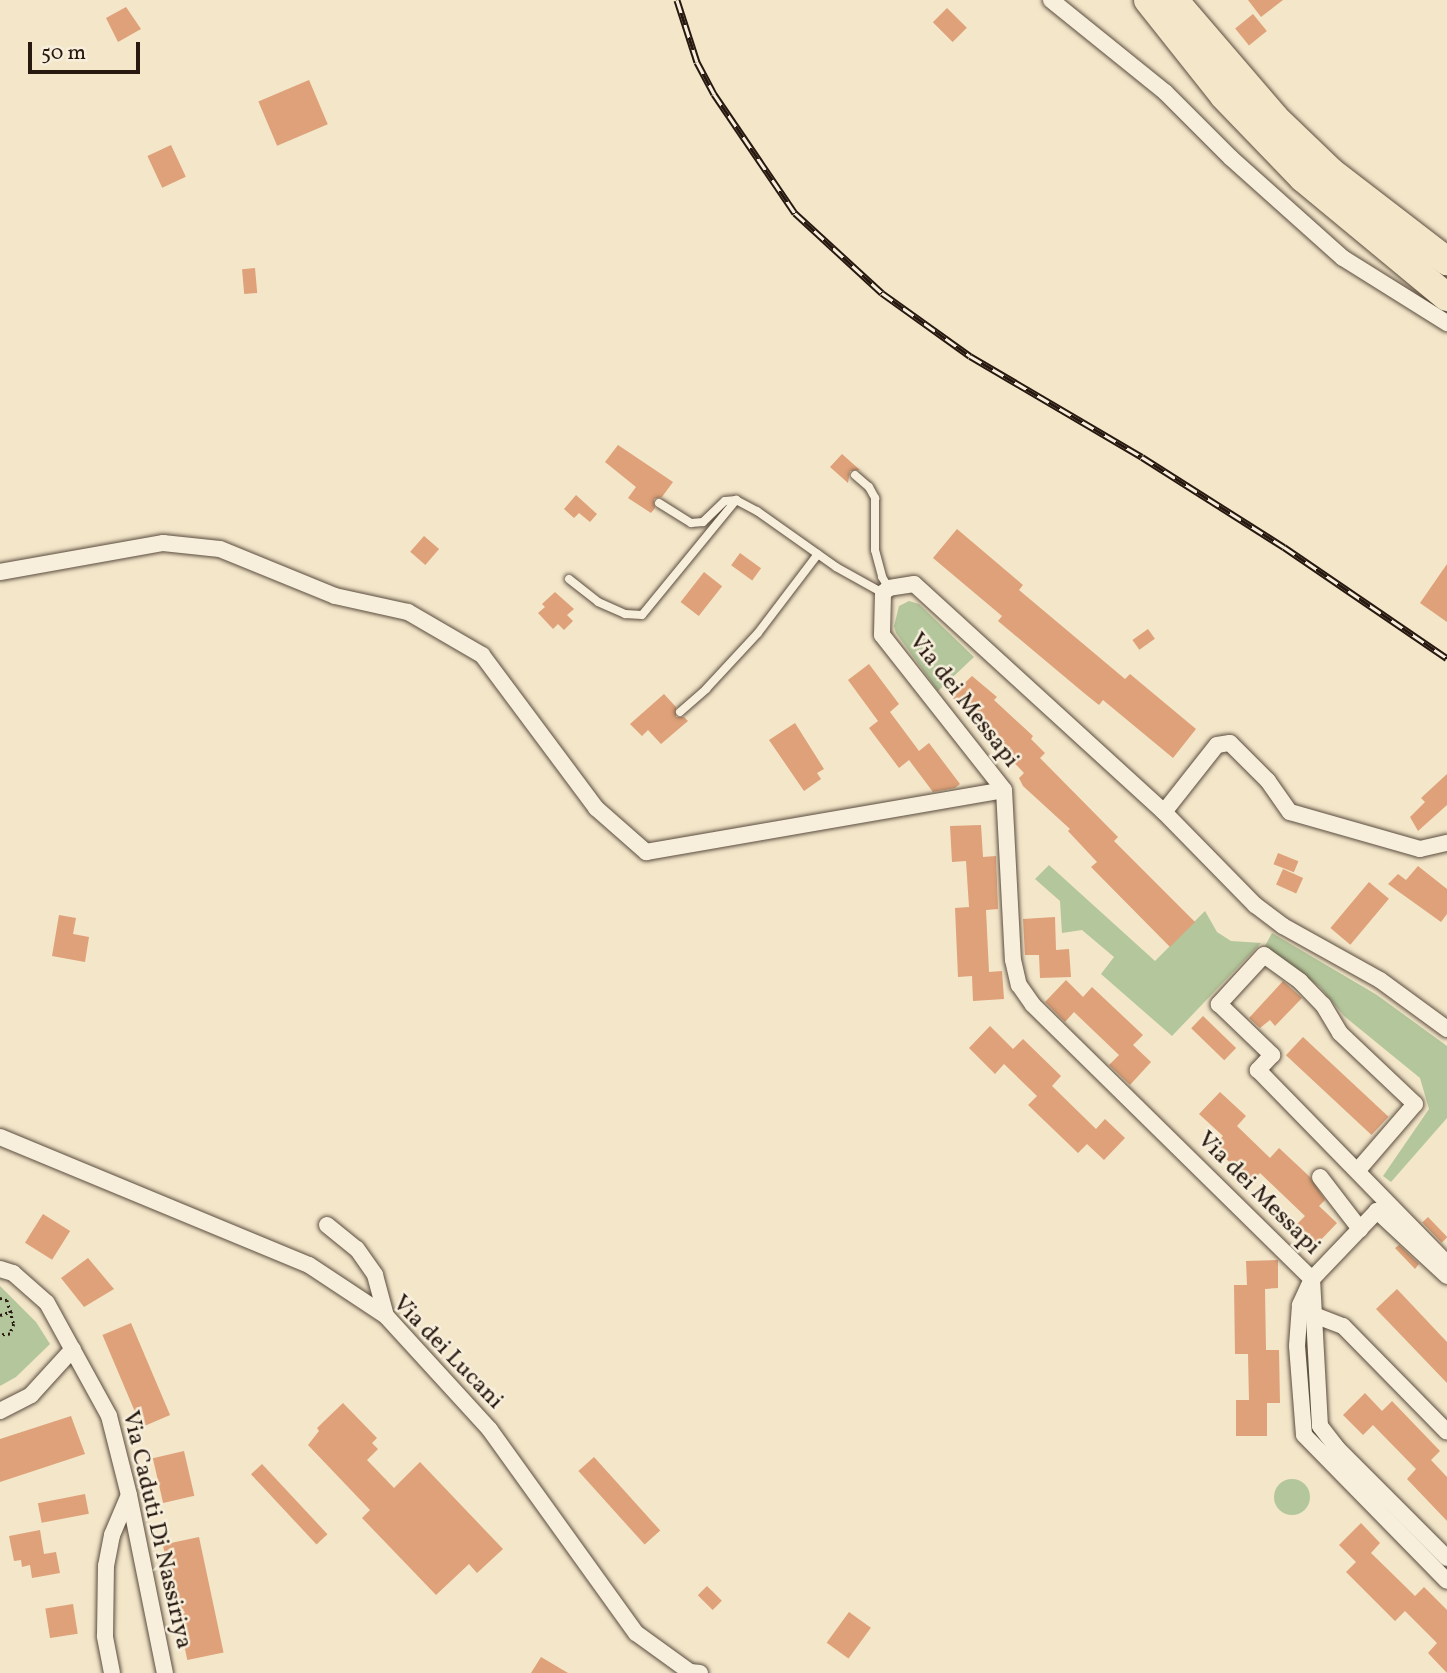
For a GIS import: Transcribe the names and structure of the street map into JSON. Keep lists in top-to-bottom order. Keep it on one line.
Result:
{"streets":{"street":["Via dei Messapi","Via dei Lucani","Via Caduti Di Nassiriya"]},"scale_bar":"50 m"}
